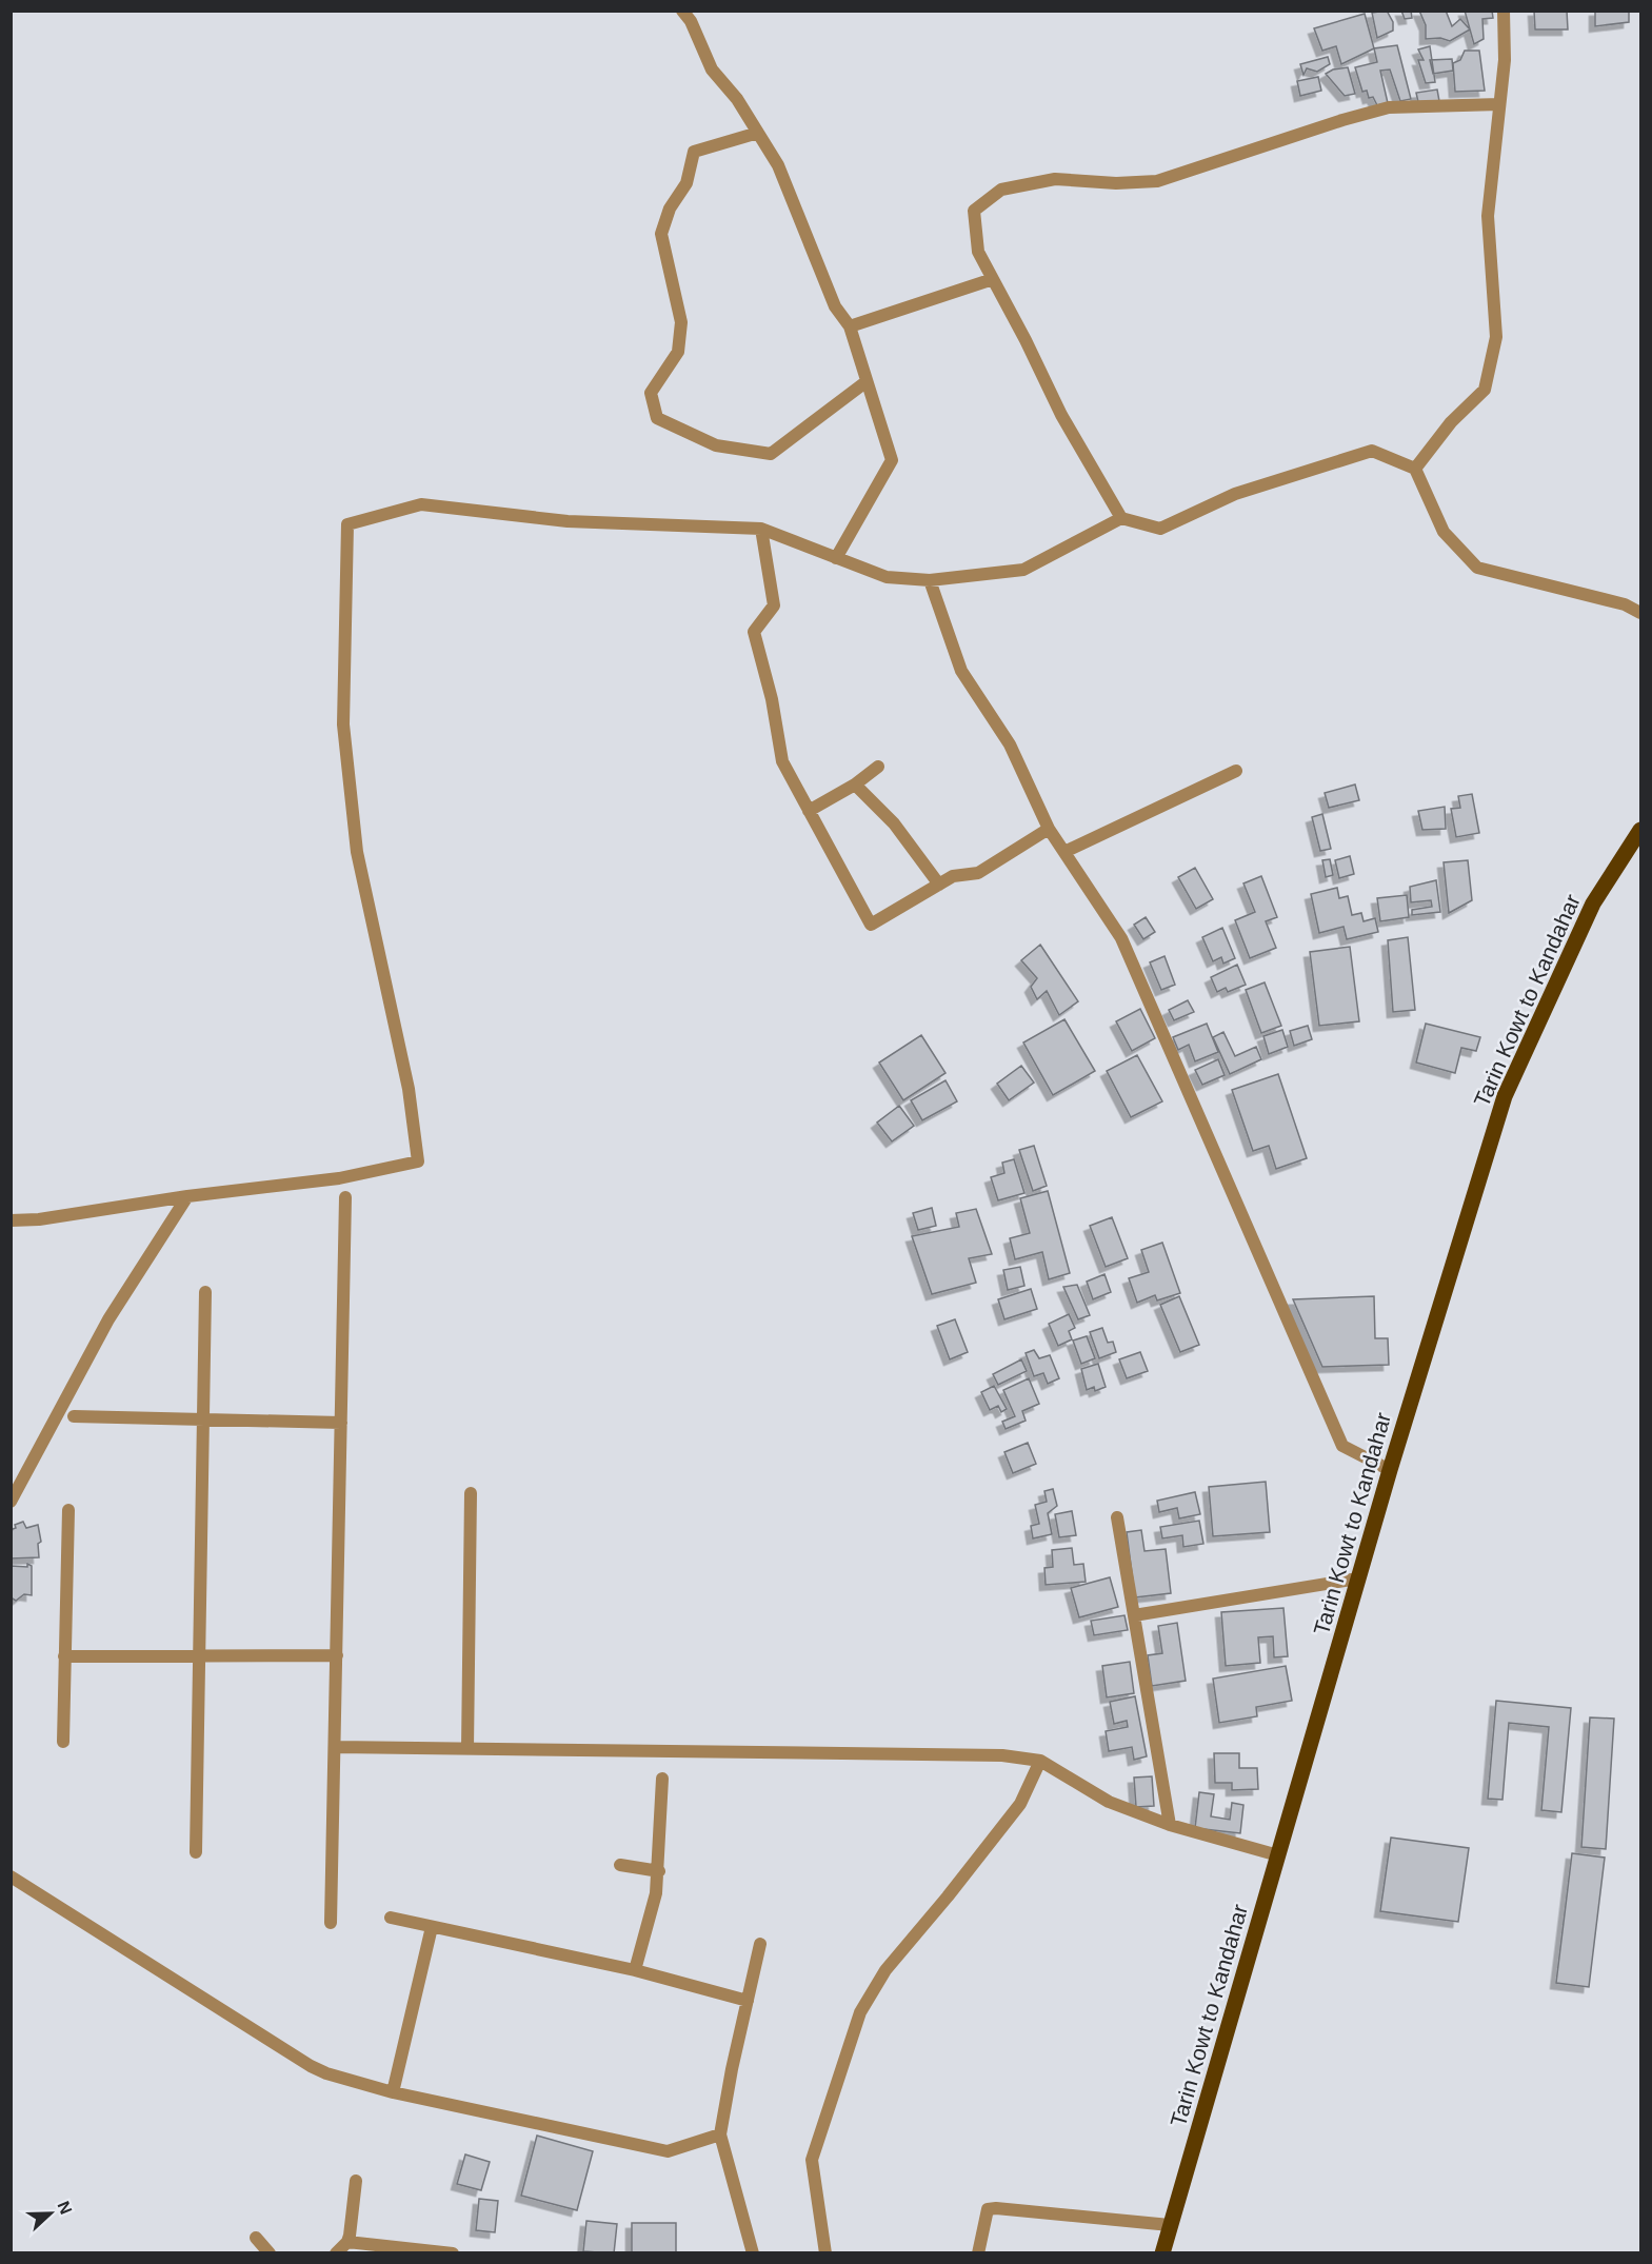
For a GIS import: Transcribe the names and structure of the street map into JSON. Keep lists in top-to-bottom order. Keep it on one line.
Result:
{"streets":{"main road":["Tarin Kowt to Kandahar"]},"north":"right"}
